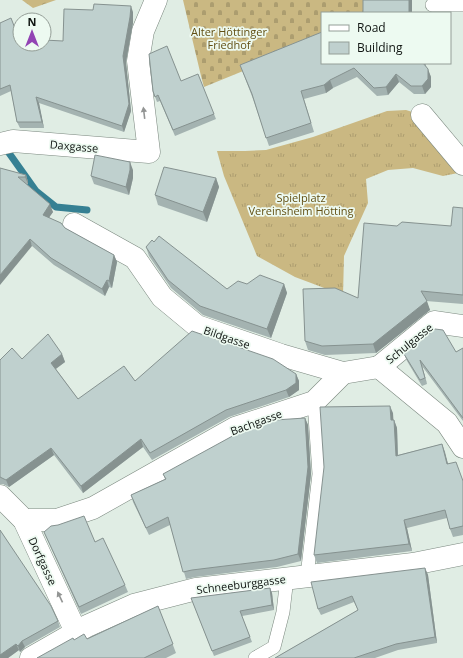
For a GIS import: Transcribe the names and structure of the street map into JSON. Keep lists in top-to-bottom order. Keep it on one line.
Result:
{"streets":{"street":["Daxgasse","Bildgasse","Schulgasse","Bachgasse","Dorfgasse","Schneeburggasse"]},"crossings":[["Bildgasse","Bachgasse"],["Bachgasse","Dorfgasse"],["Dorfgasse","Schneeburggasse"]],"one_way":["Dorfgasse"],"parks":["Alter Höttinger Friedhof","Spielplatz Vereinsheim Hötting"],"legend":["Road","Building"],"north":"top"}
